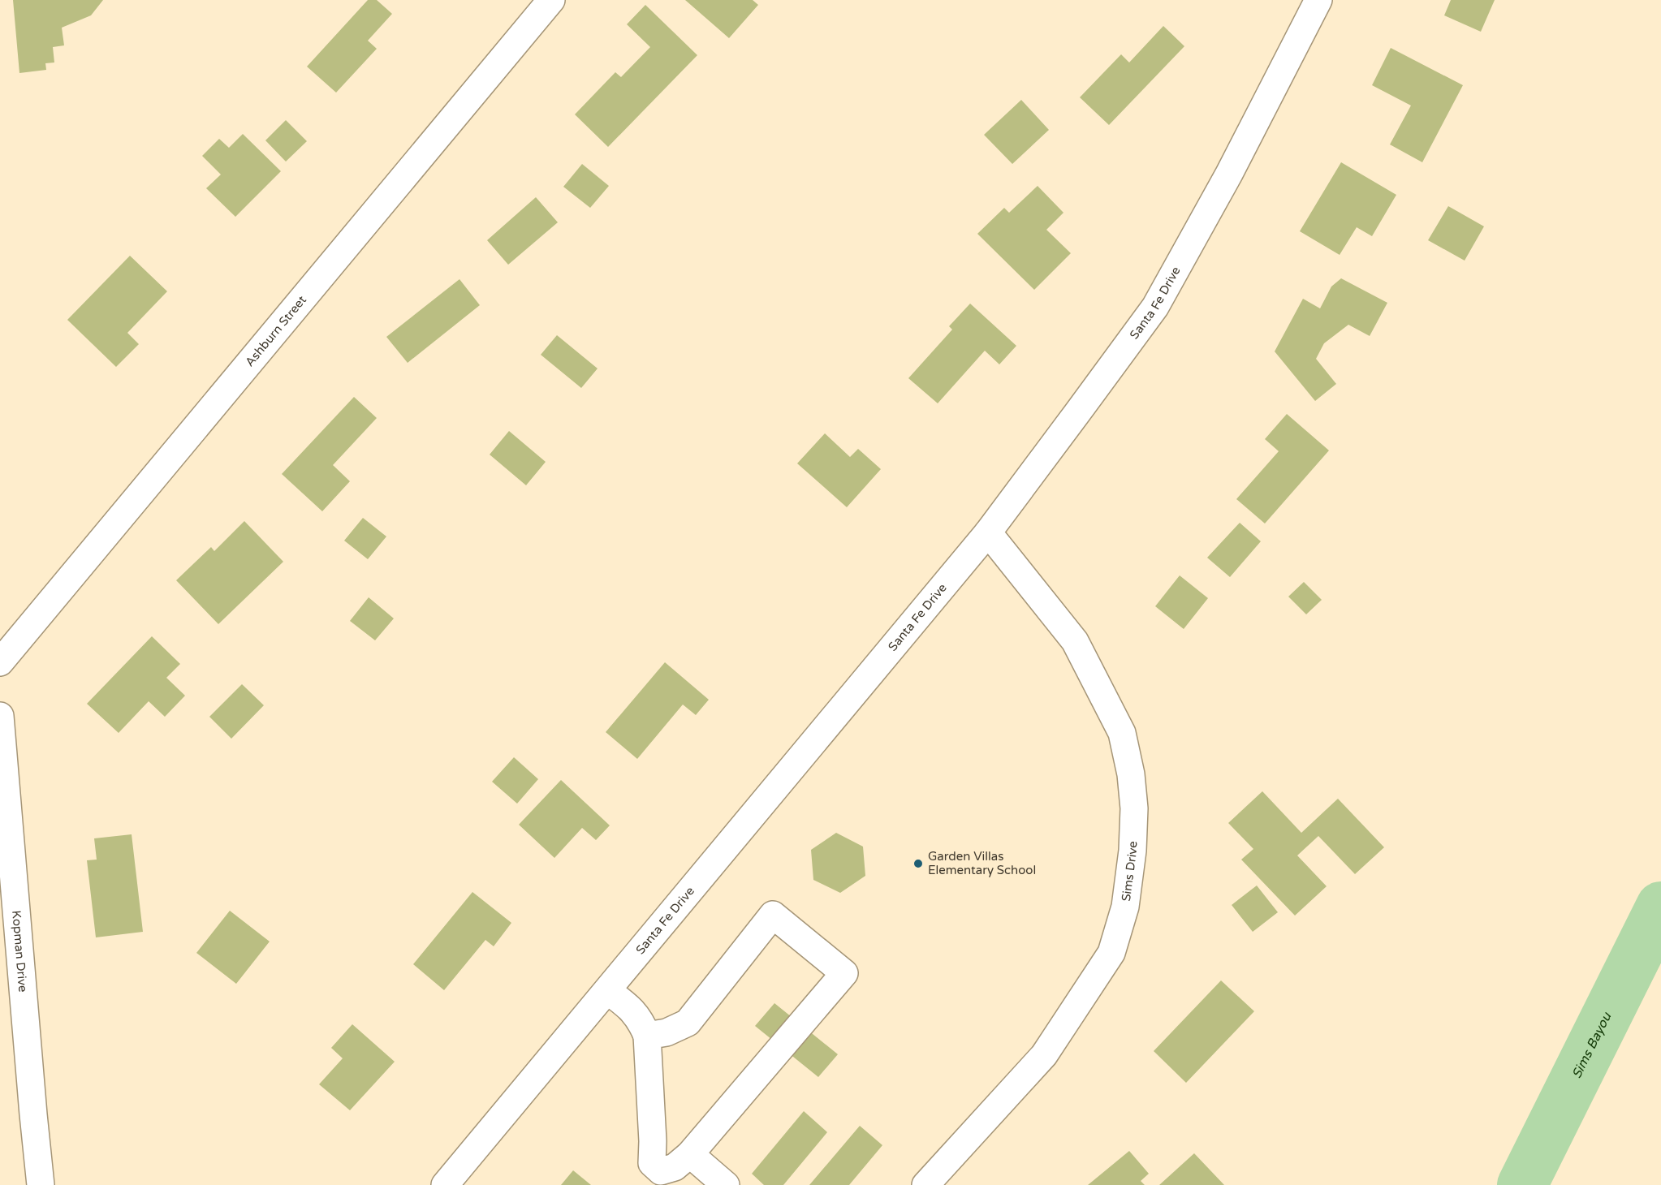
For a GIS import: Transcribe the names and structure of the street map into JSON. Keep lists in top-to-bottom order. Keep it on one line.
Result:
{"streets":{"street":["Santa Fe Drive","Ashburn Street","Sims Drive","Kopman Drive"]},"crossings":[["Santa Fe Drive","Sims Drive"]],"water":["Sims Bayou"],"places":["Garden Villas Elementary School"]}
